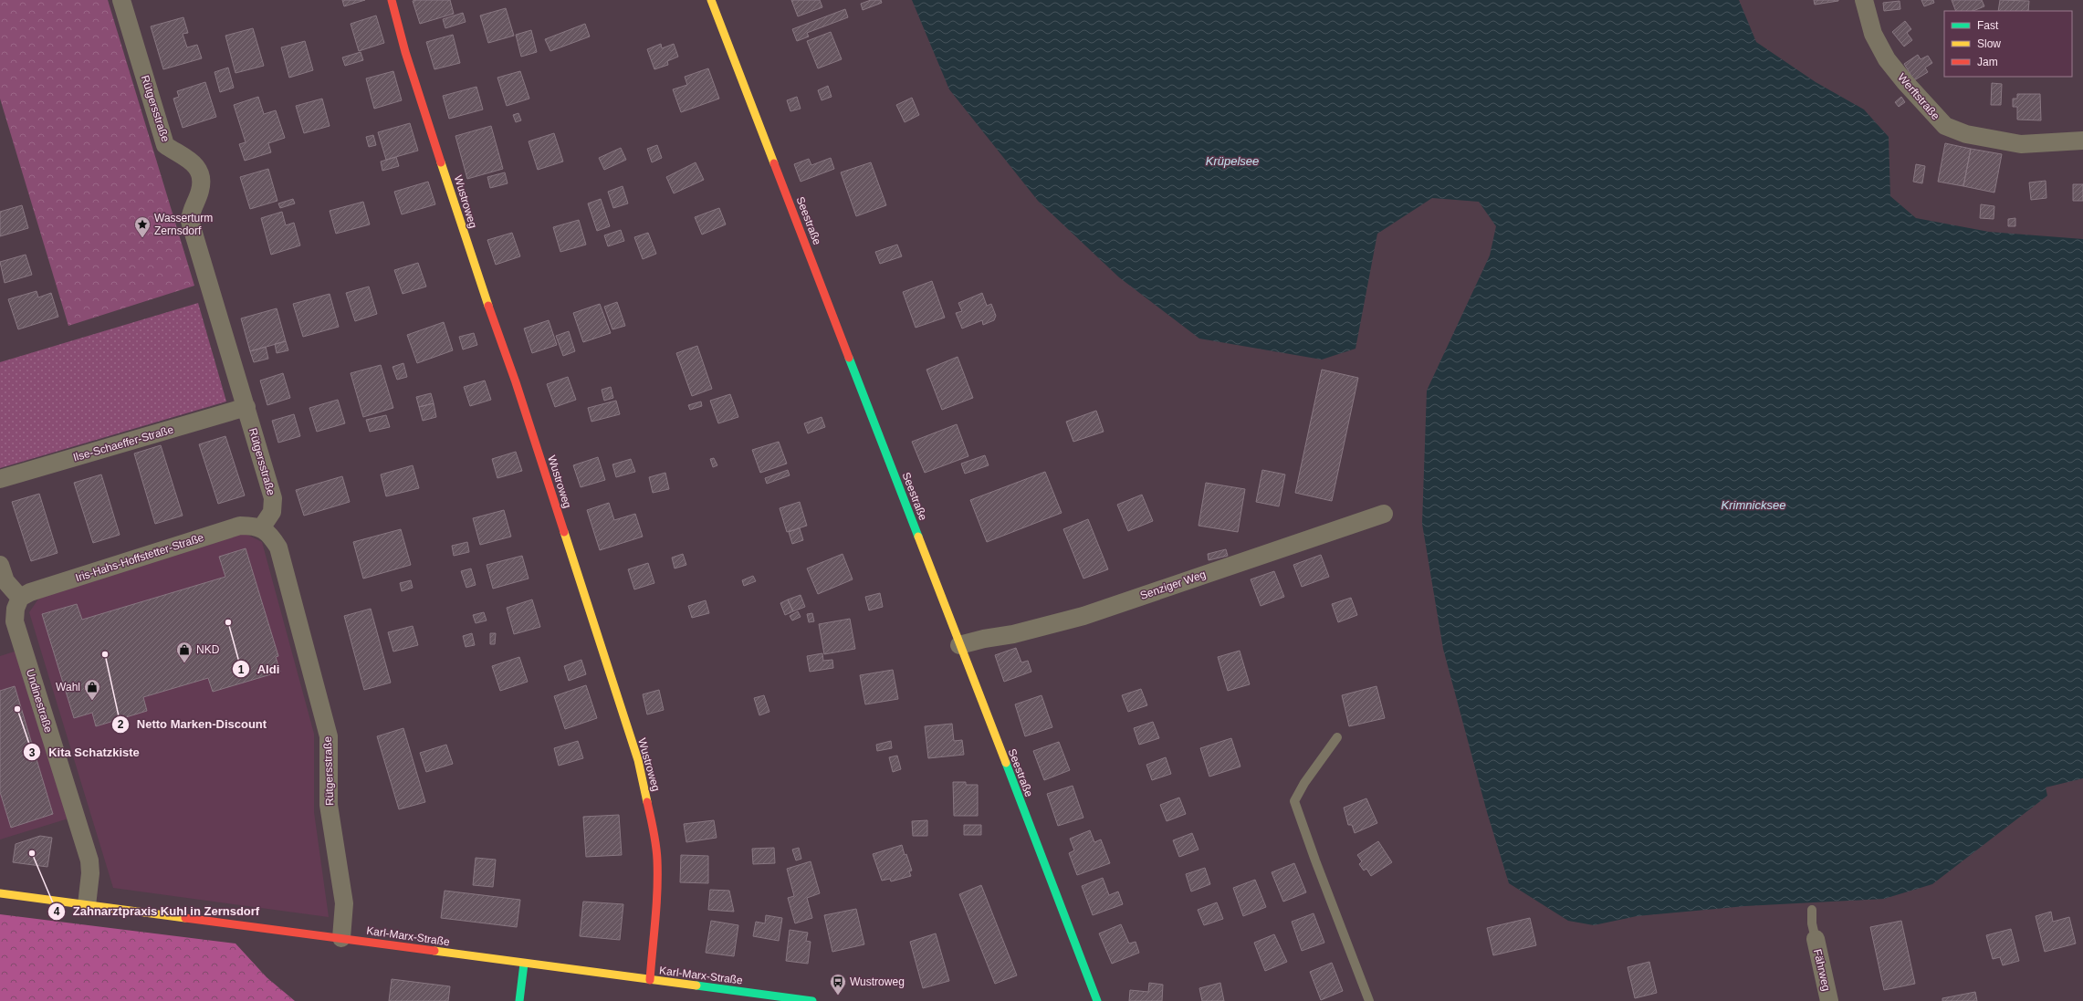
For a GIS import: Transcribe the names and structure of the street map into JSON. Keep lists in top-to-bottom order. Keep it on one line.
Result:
{"streets":{"street":["Werftstraße","Rütgersstraße","Wustroweg","Seestraße","Ilse-Schaeffer-Straße","Iris-Hahs-Hoffstetter-Straße","Senziger Weg","Undinestraße","Karl-Marx-Straße","Fährweg"]},"crossings":[["Rütgersstraße","Ilse-Schaeffer-Straße"],["Rütgersstraße","Iris-Hahs-Hoffstetter-Straße"],["Rütgersstraße","Karl-Marx-Straße"],["Wustroweg","Karl-Marx-Straße"],["Seestraße","Senziger Weg"],["Iris-Hahs-Hoffstetter-Straße","Undinestraße"],["Undinestraße","Karl-Marx-Straße"]],"water":["Krüpelsee","Krimnicksee"],"places":{"place":["Wasserturm Zernsdorf"],"other":["Aldi","Netto Marken-Discount","Kita Schatzkiste","Zahnarztpraxis Kuhl in Zernsdorf"],"shop":["NKD","Wahl"],"bus stop":["Wustroweg"]},"legend":["Fast","Slow","Jam"]}
